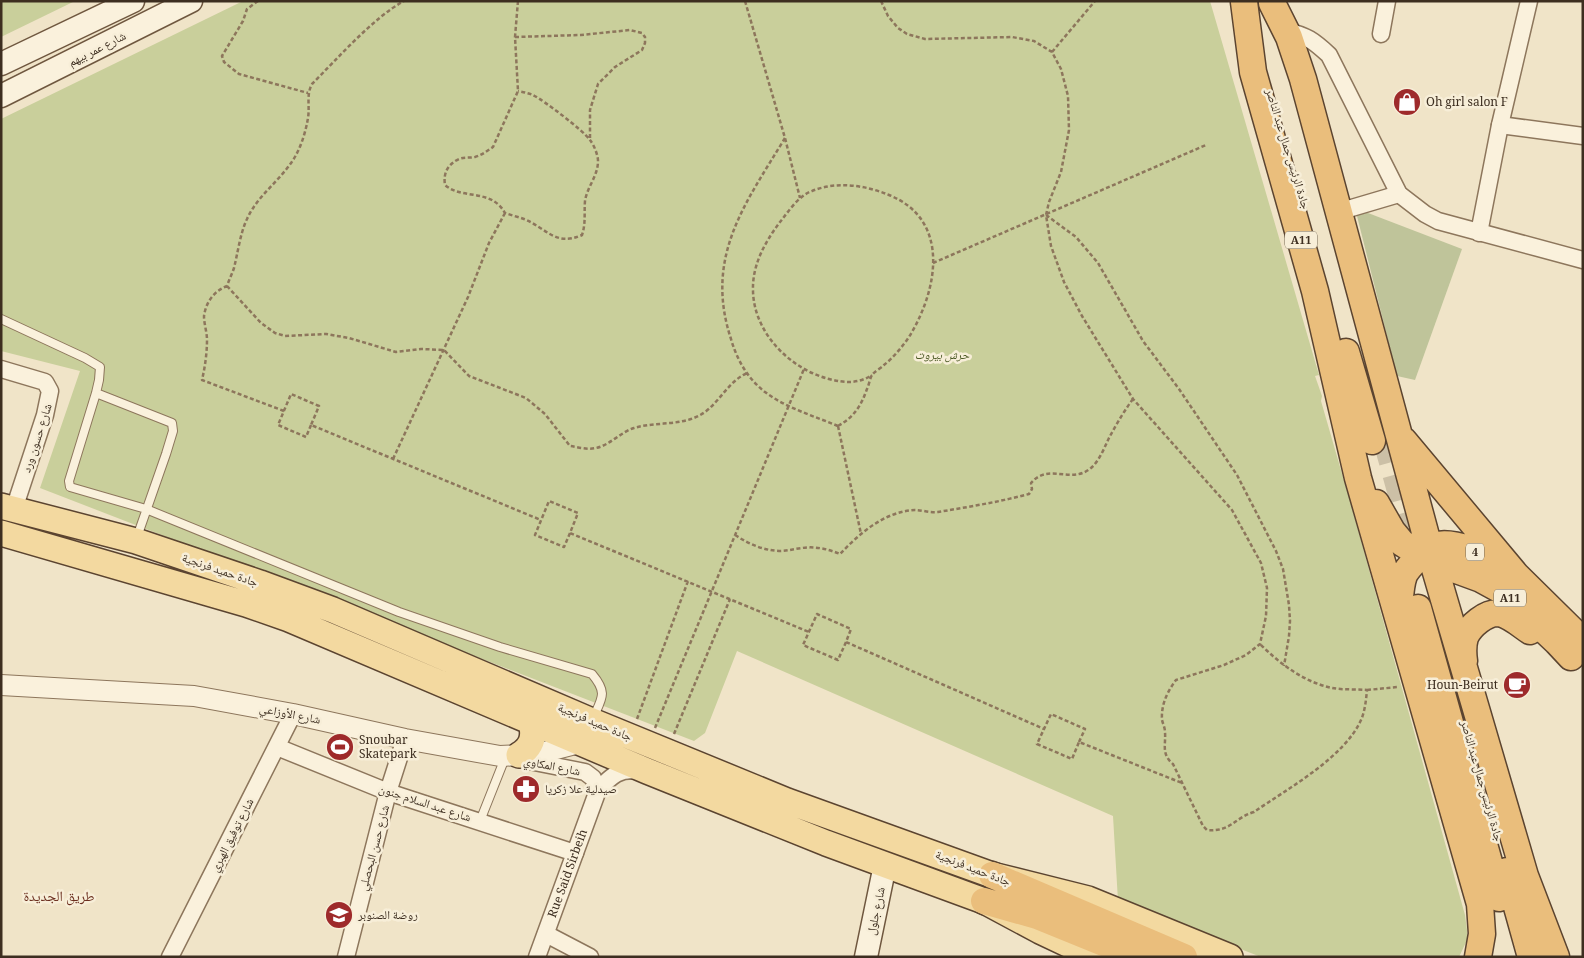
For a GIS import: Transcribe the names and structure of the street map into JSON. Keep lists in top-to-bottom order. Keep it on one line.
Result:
{"streets":{"highway":["جادة الرئيس جمال عبد الناصر","A11","4","جادة حميد فرنجية"],"main road":["شارع عمر بيهم","شارع جلول"],"street":["شارع حسون ورد","شارع الأوزاعي","شارع المكاوي","شارع عبد السلام جنون","شارع توفيق الهبري","شارع حسن البحصلي","Rue Said Sirbeih"]},"crossings":[["جادة الرئيس جمال عبد الناصر","A11"],["A11","4"],["شارع حسون ورد","جادة حميد فرنجية"],["جادة حميد فرنجية","شارع الأوزاعي"],["جادة حميد فرنجية","شارع جلول"],["شارع الأوزاعي","شارع المكاوي"],["شارع الأوزاعي","شارع توفيق الهبري"],["شارع الأوزاعي","شارع حسن البحصلي"],["شارع المكاوي","Rue Said Sirbeih"],["شارع عبد السلام جنون","شارع توفيق الهبري"],["شارع عبد السلام جنون","شارع حسن البحصلي"],["شارع عبد السلام جنون","Rue Said Sirbeih"]],"districts":["طريق الجديدة"],"parks":["حرش بيروت"],"places":{"shop":["Oh girl salon F"],"cafe":["Houn-Beirut"],"sports":["Snoubar Skatepark"],"pharmacy":["صيدلية علا زكريا"],"school or university":["روضة الصنوبر"]}}
